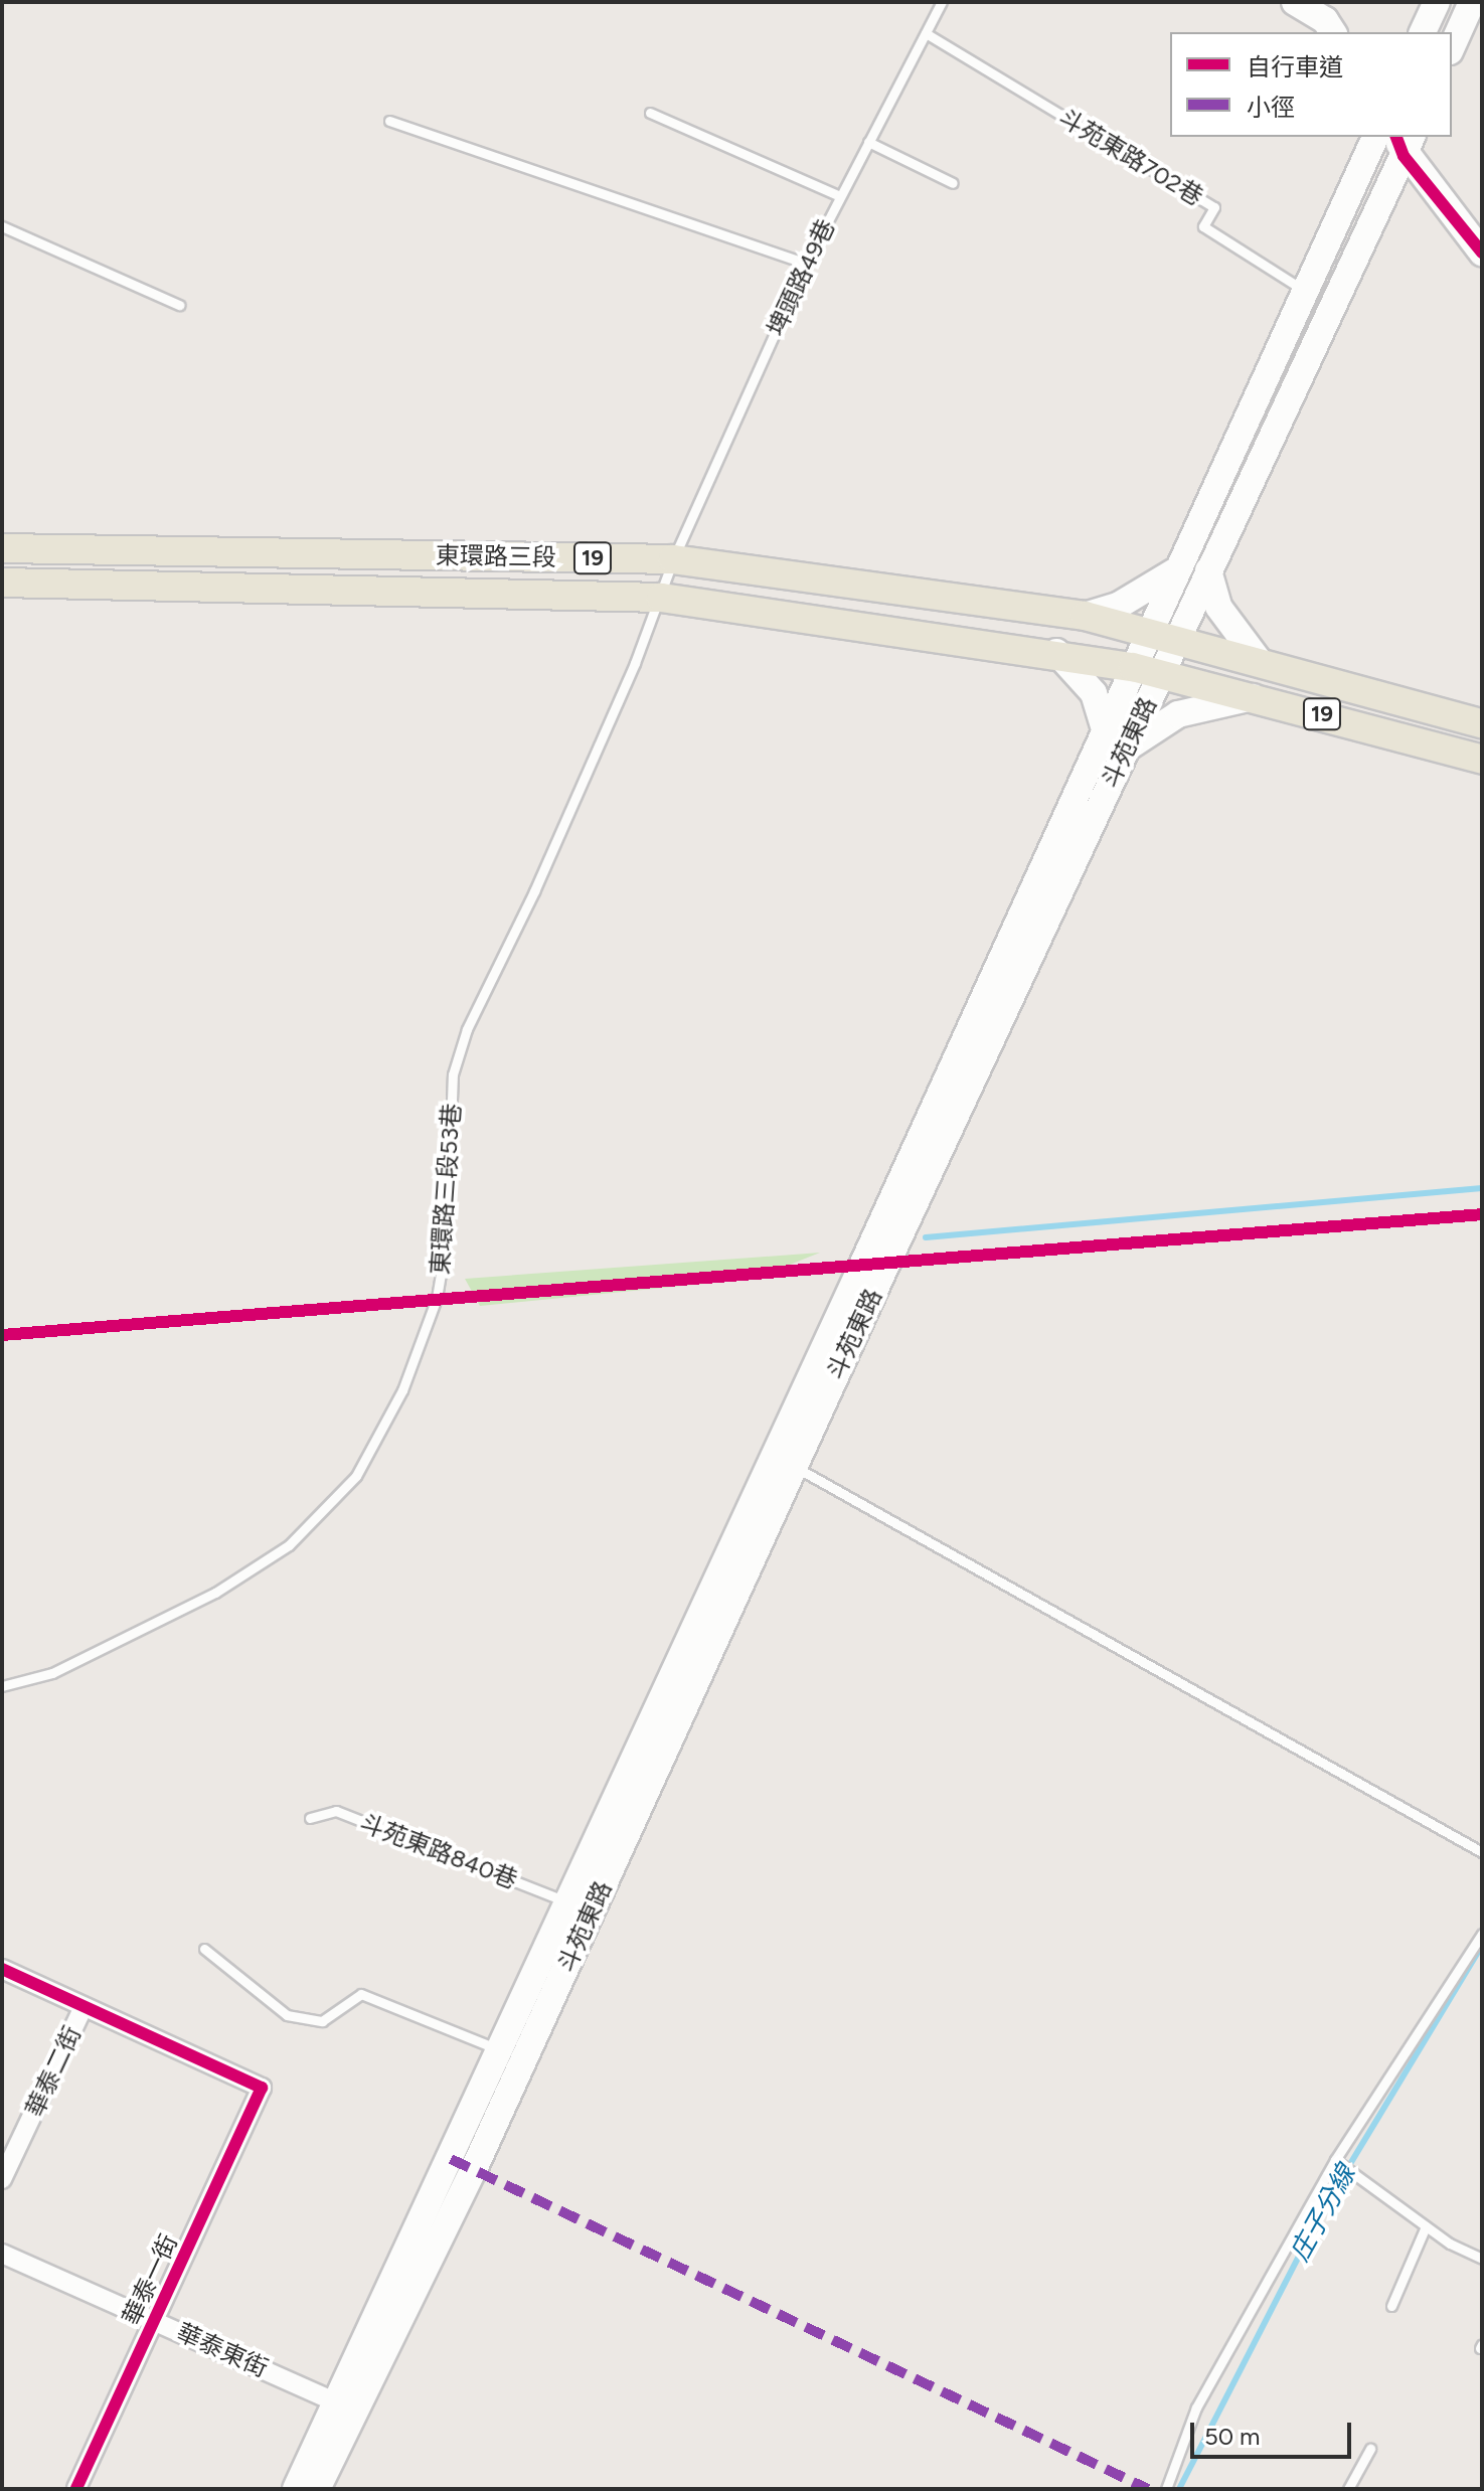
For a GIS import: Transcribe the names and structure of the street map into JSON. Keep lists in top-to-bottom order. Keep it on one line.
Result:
{"streets":{"main road":["東環路三段","19","斗苑東路"],"street":["華泰二街","華泰一街","華泰東街"],"lane":["斗苑東路702巷","埤頭路49巷","東環路三段53巷","斗苑東路840巷"]},"crossings":[["斗苑東路702巷","埤頭路49巷"],["斗苑東路702巷","斗苑東路"],["埤頭路49巷","東環路三段"],["埤頭路49巷","東環路三段53巷"],["東環路三段","19"],["東環路三段","斗苑東路"],["東環路三段","東環路三段53巷"],["19","斗苑東路"],["斗苑東路","斗苑東路840巷"],["斗苑東路","華泰東街"],["華泰二街","華泰一街"],["華泰一街","華泰東街"]],"water":["庄子分線"],"legend":["自行車道","小徑"],"scale_bar":"50 m"}
